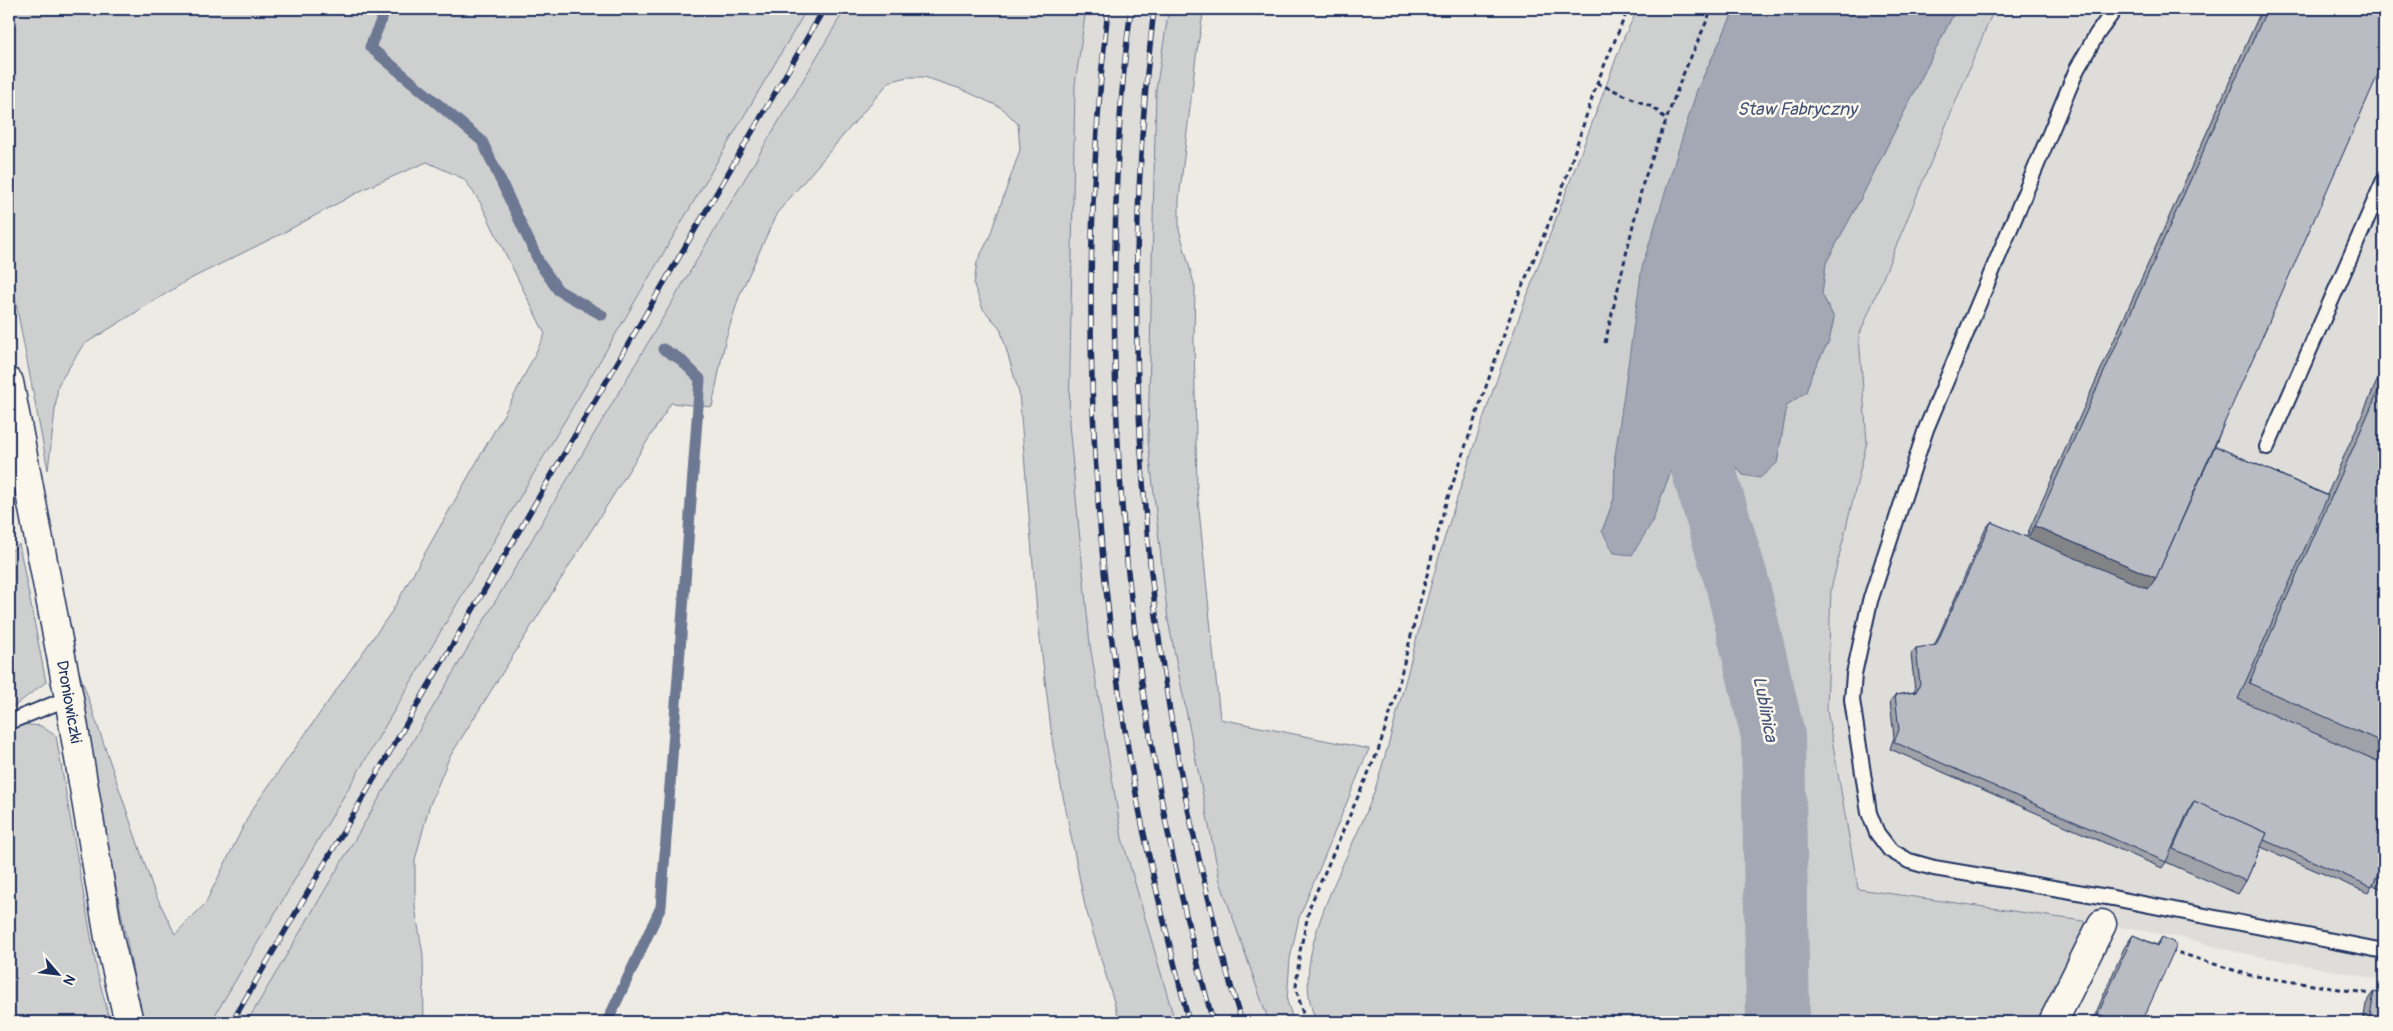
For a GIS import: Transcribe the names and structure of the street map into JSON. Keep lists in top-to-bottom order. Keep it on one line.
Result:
{"streets":{"street":["Droniowiczki"]},"water":["Staw Fabryczny","Lublinica"],"north":"bottom right"}
